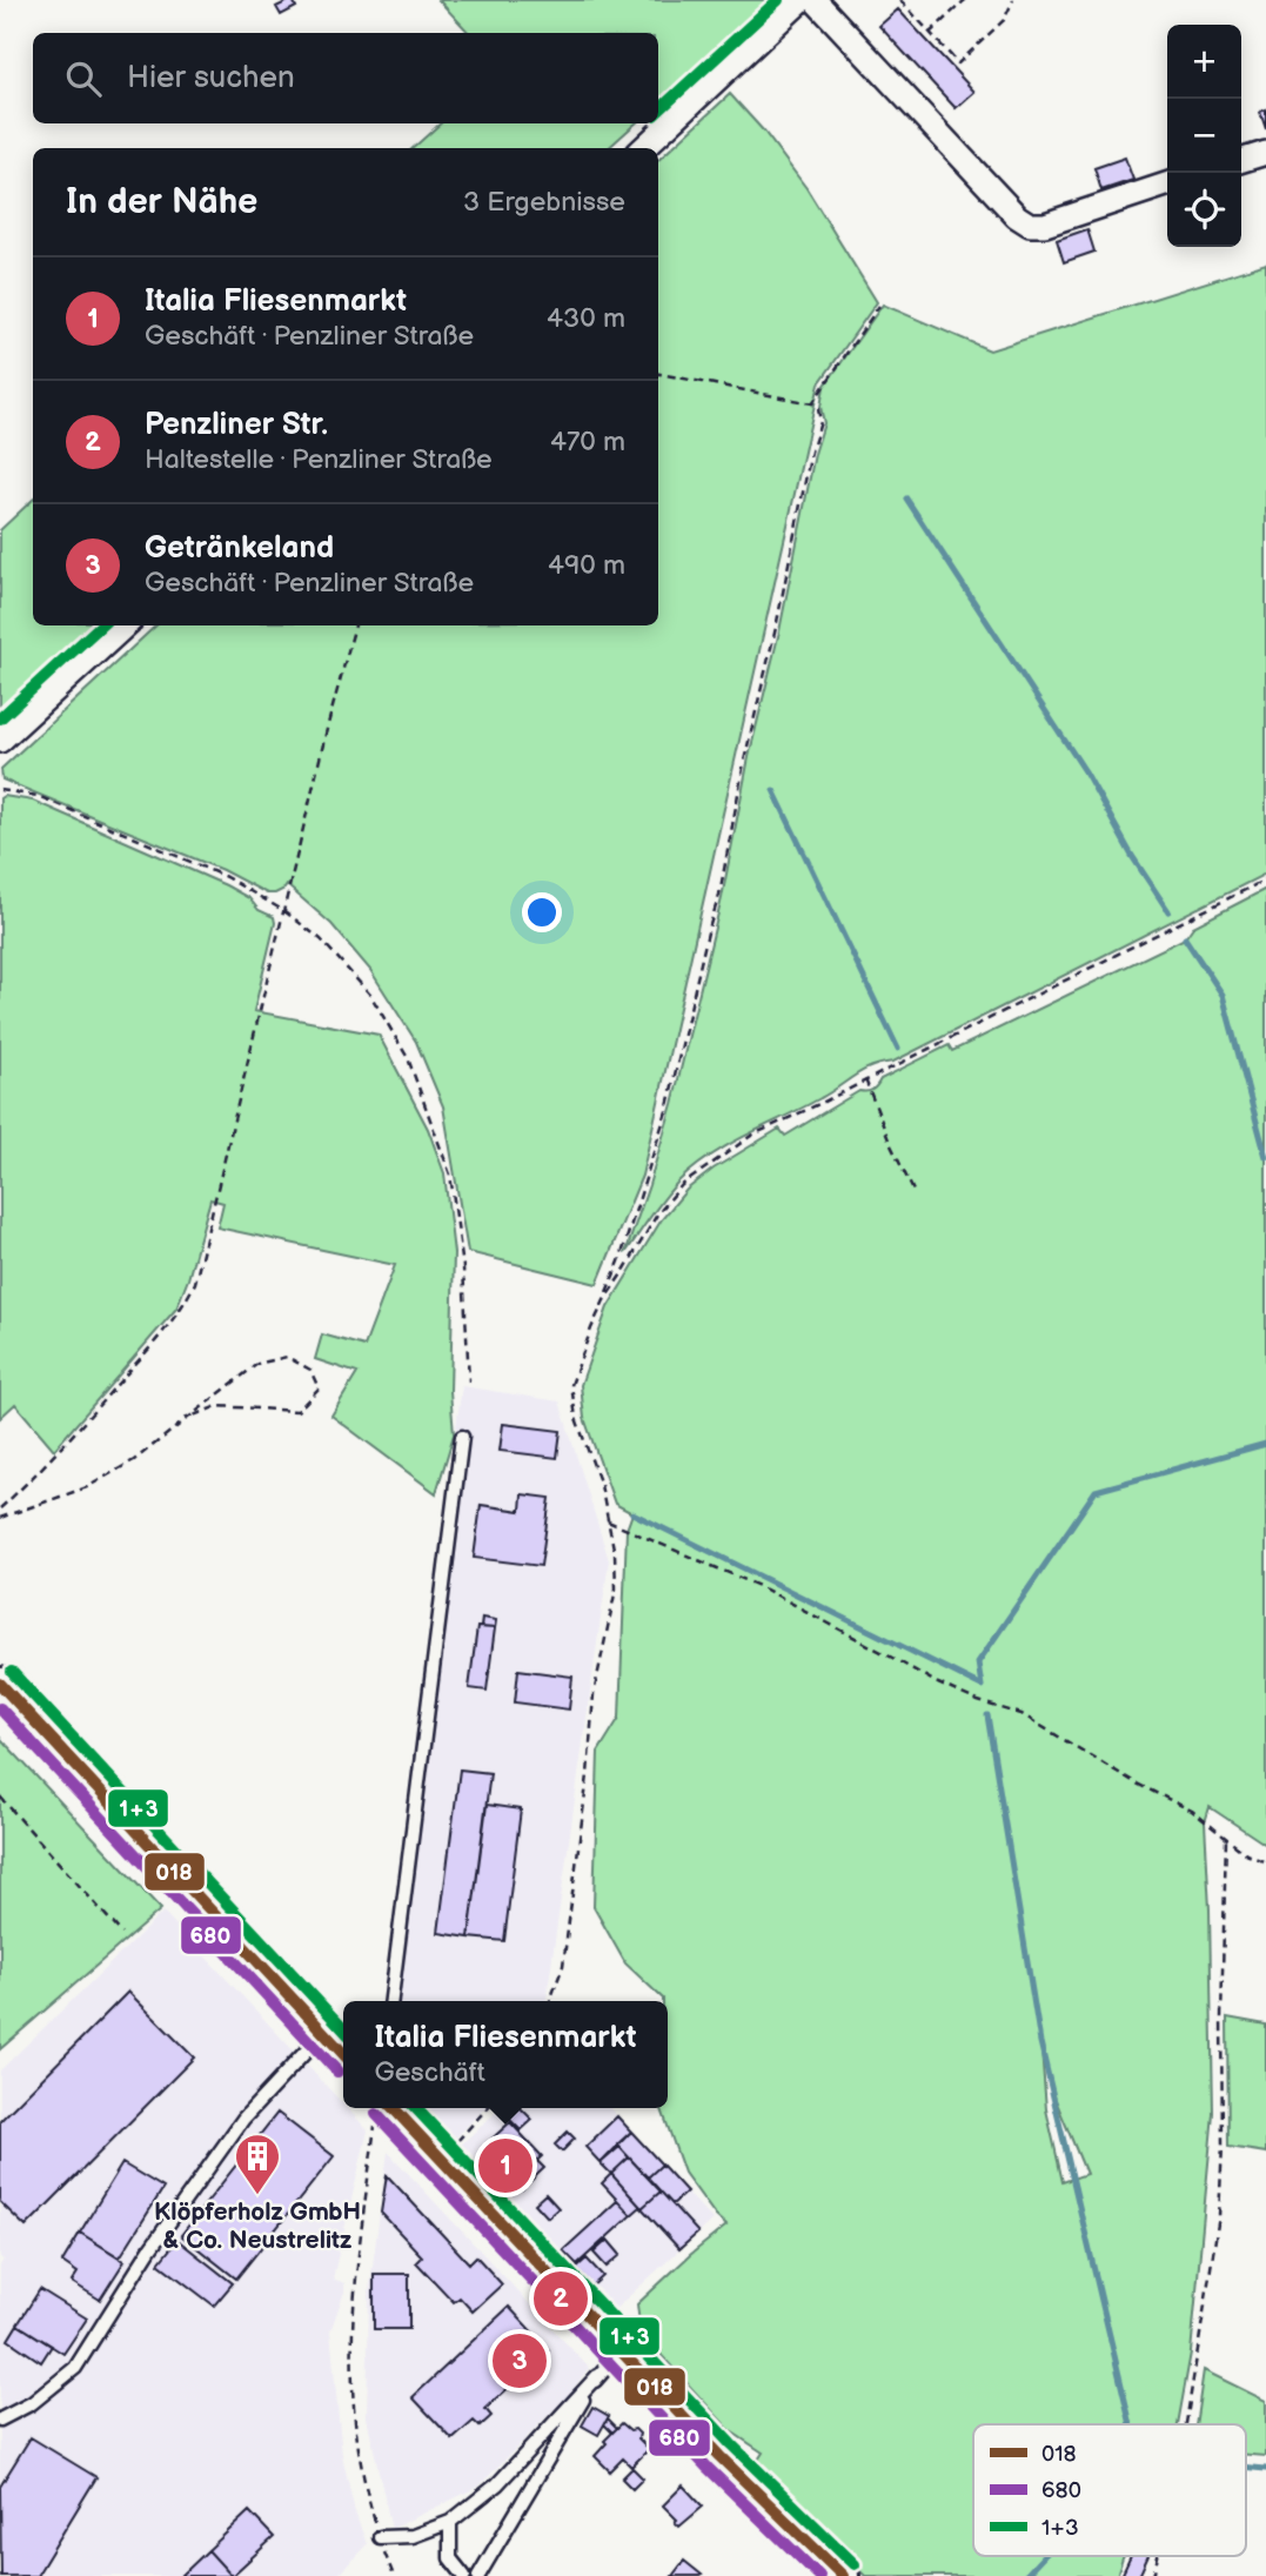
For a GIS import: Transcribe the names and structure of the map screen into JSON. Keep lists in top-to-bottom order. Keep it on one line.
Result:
{"places":{"building":["Klöpferholz GmbH & Co. Neustrelitz"]},"lines":["transit line 1+3","transit line 018","transit line 680"],"legend":["018","680","1+3"],"page":{"map_buttons":["+","−"],"search":"Hier suchen","heading":["In der Nähe","3 Ergebnisse"],"list":[{"mark":"1","name":"Italia Fliesenmarkt","note":"Geschäft · Penzliner Straße","value":"430 m"},{"mark":"2","name":"Penzliner Str.","note":"Haltestelle · Penzliner Straße","value":"470 m"},{"mark":"3","name":"Getränkeland","note":"Geschäft · Penzliner Straße","value":"490 m"}],"popup":["Italia Fliesenmarkt","Geschäft"],"pins":["1","2","3"]}}
